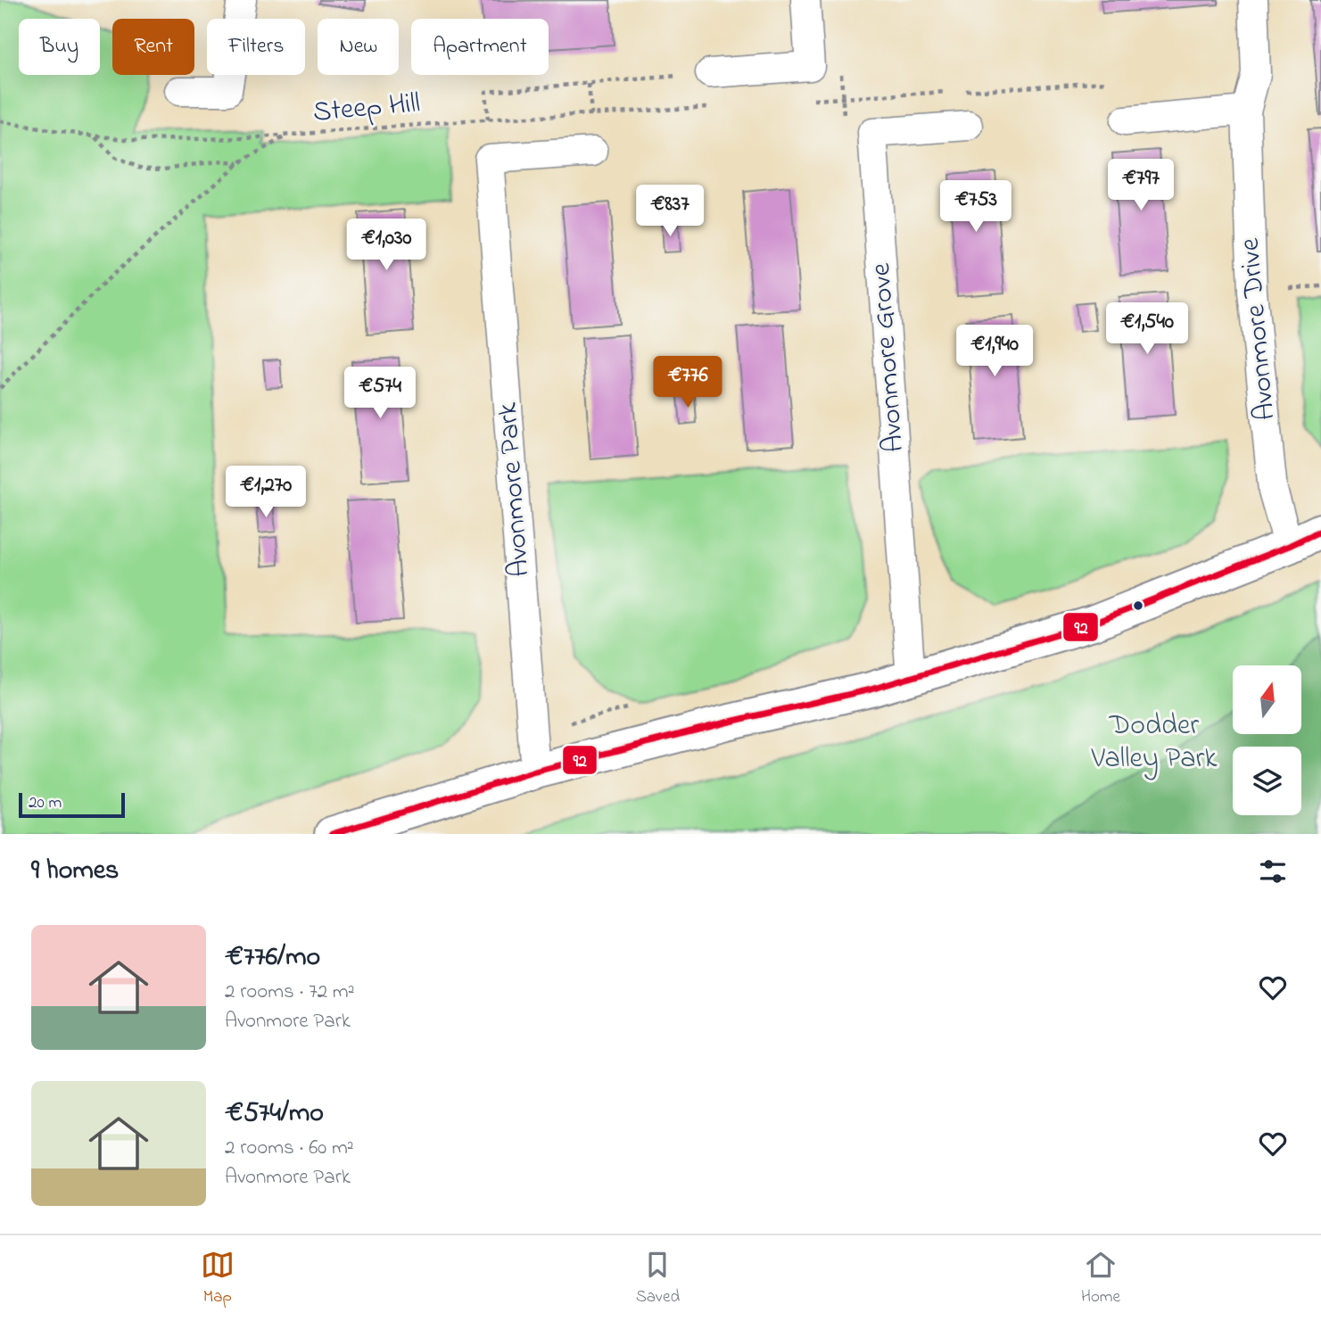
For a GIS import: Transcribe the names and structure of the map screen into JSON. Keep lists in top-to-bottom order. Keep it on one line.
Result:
{"streets":{"street":["Avonmore Drive","Avonmore Grove","Avonmore Park"],"path":["Steep Hill"]},"parks":["Dodder Valley Park"],"lines":["transit line 92"],"scale_bar":"20 m","north":"top","page":{"chip":["Buy","Rent","Filters","New","Apartment"],"price":["€797","€753","€837","€1,030","€1,540","€1,940","€776","€574","€1,270"],"scale":"20 m","heading":"9 homes","list":[{"name":"€776/mo","note":"2 rooms · 72 m² · Avonmore Park"},{"name":"€574/mo","note":"2 rooms · 60 m² · Avonmore Park"}],"tabs":["Map","Saved","Home"]}}
